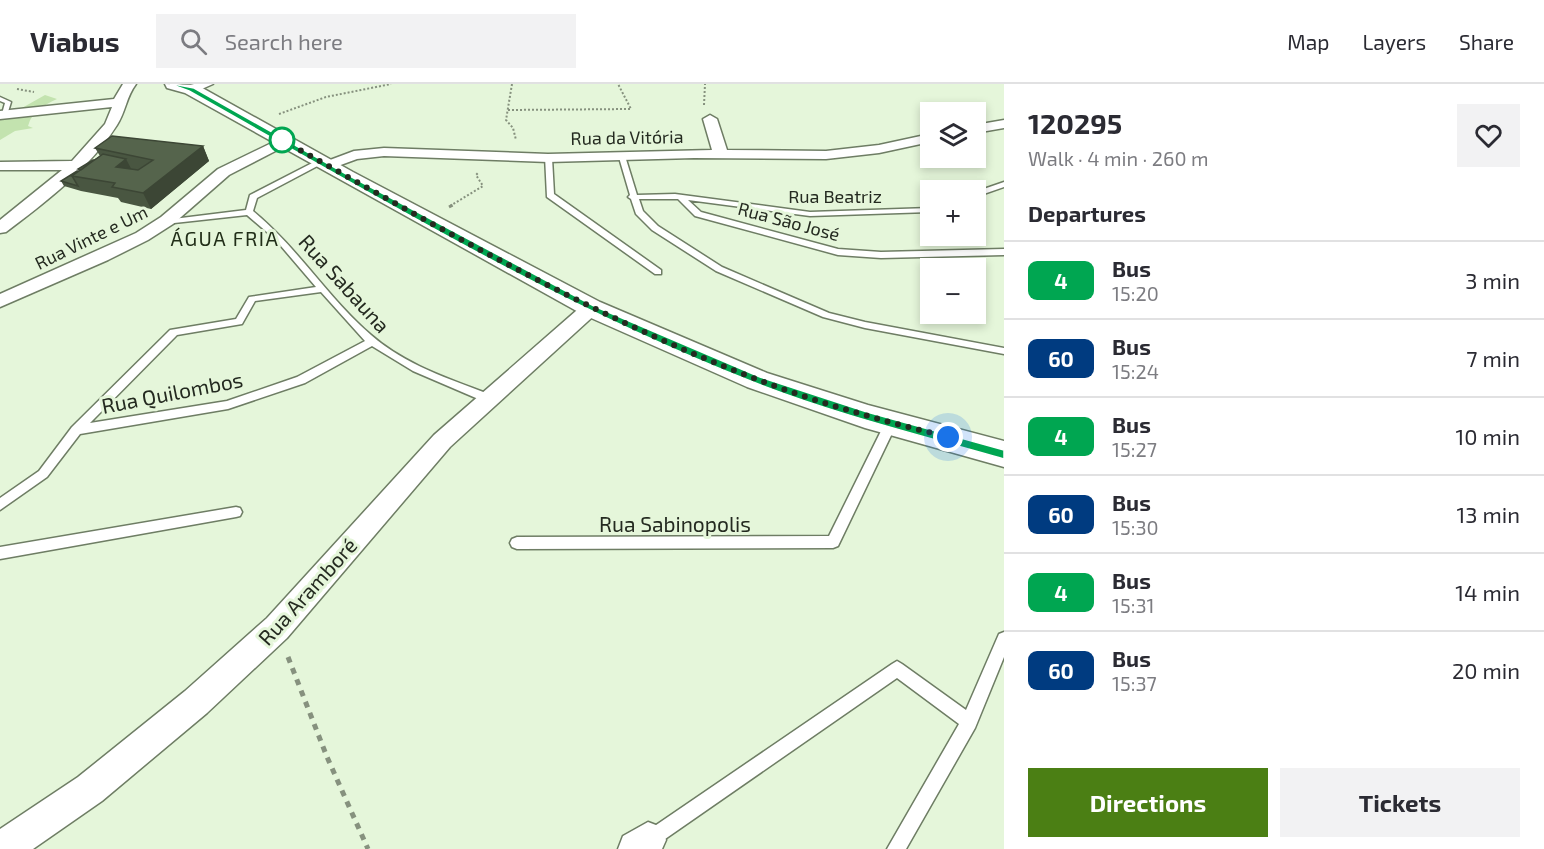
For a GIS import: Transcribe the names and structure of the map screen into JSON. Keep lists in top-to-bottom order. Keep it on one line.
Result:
{"streets":{"street":["Rua da Vitória","Rua Vinte e Um","Rua Aramboré"],"lane":["Rua Beatriz","Rua São José","Rua Sabauna","Rua Quilombos","Rua Sabinopolis"]},"crossings":[["Rua Beatriz","Rua São José"],["Rua Sabauna","Rua Quilombos"],["Rua Sabauna","Rua Aramboré"]],"districts":["ÁGUA FRIA"],"lines":["bus line 4"],"page":{"header":"Viabus","search":"Search here","nav":["Map","Layers","Share"],"heading":[["120295","Walk · 4 min · 260 m"],"Departures"],"map_buttons":["+","−"],"list":[{"mark":"4","name":"Bus","note":"15:20","value":"3 min"},{"mark":"60","name":"Bus","note":"15:24","value":"7 min"},{"mark":"4","name":"Bus","note":"15:27","value":"10 min"},{"mark":"60","name":"Bus","note":"15:30","value":"13 min"},{"mark":"4","name":"Bus","note":"15:31","value":"14 min"},{"mark":"60","name":"Bus","note":"15:37","value":"20 min"}],"buttons":["Directions","Tickets"]}}
